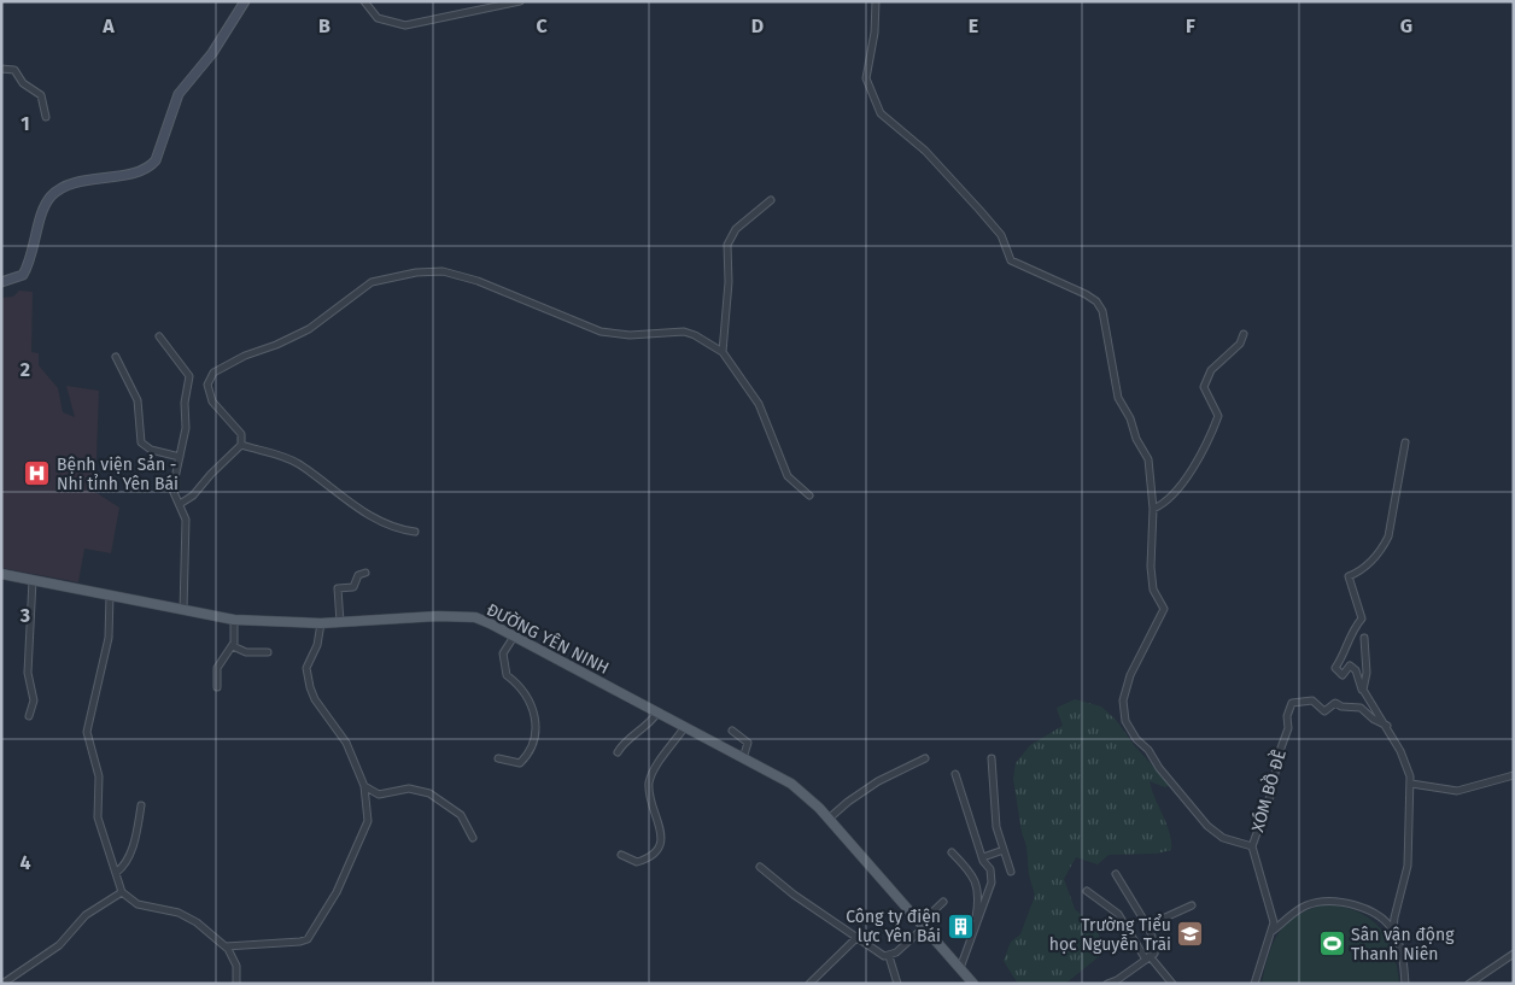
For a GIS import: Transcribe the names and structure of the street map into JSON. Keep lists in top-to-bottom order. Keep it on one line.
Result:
{"streets":{"main road":["ĐƯỜNG YÊN NINH"],"street":["XÓM BỒ ĐỀ"]},"places":{"hospital":["Bệnh viện Sản - Nhi tỉnh Yên Bái"],"building":["Công ty điện lực Yên Bái"],"school or university":["Trường Tiểu học Nguyễn Trãi"],"sports":["Sân vận động Thanh Niên"]},"grid":{"columns":["A","B","C","D","E","F","G"],"rows":["1","2","3","4"]}}
